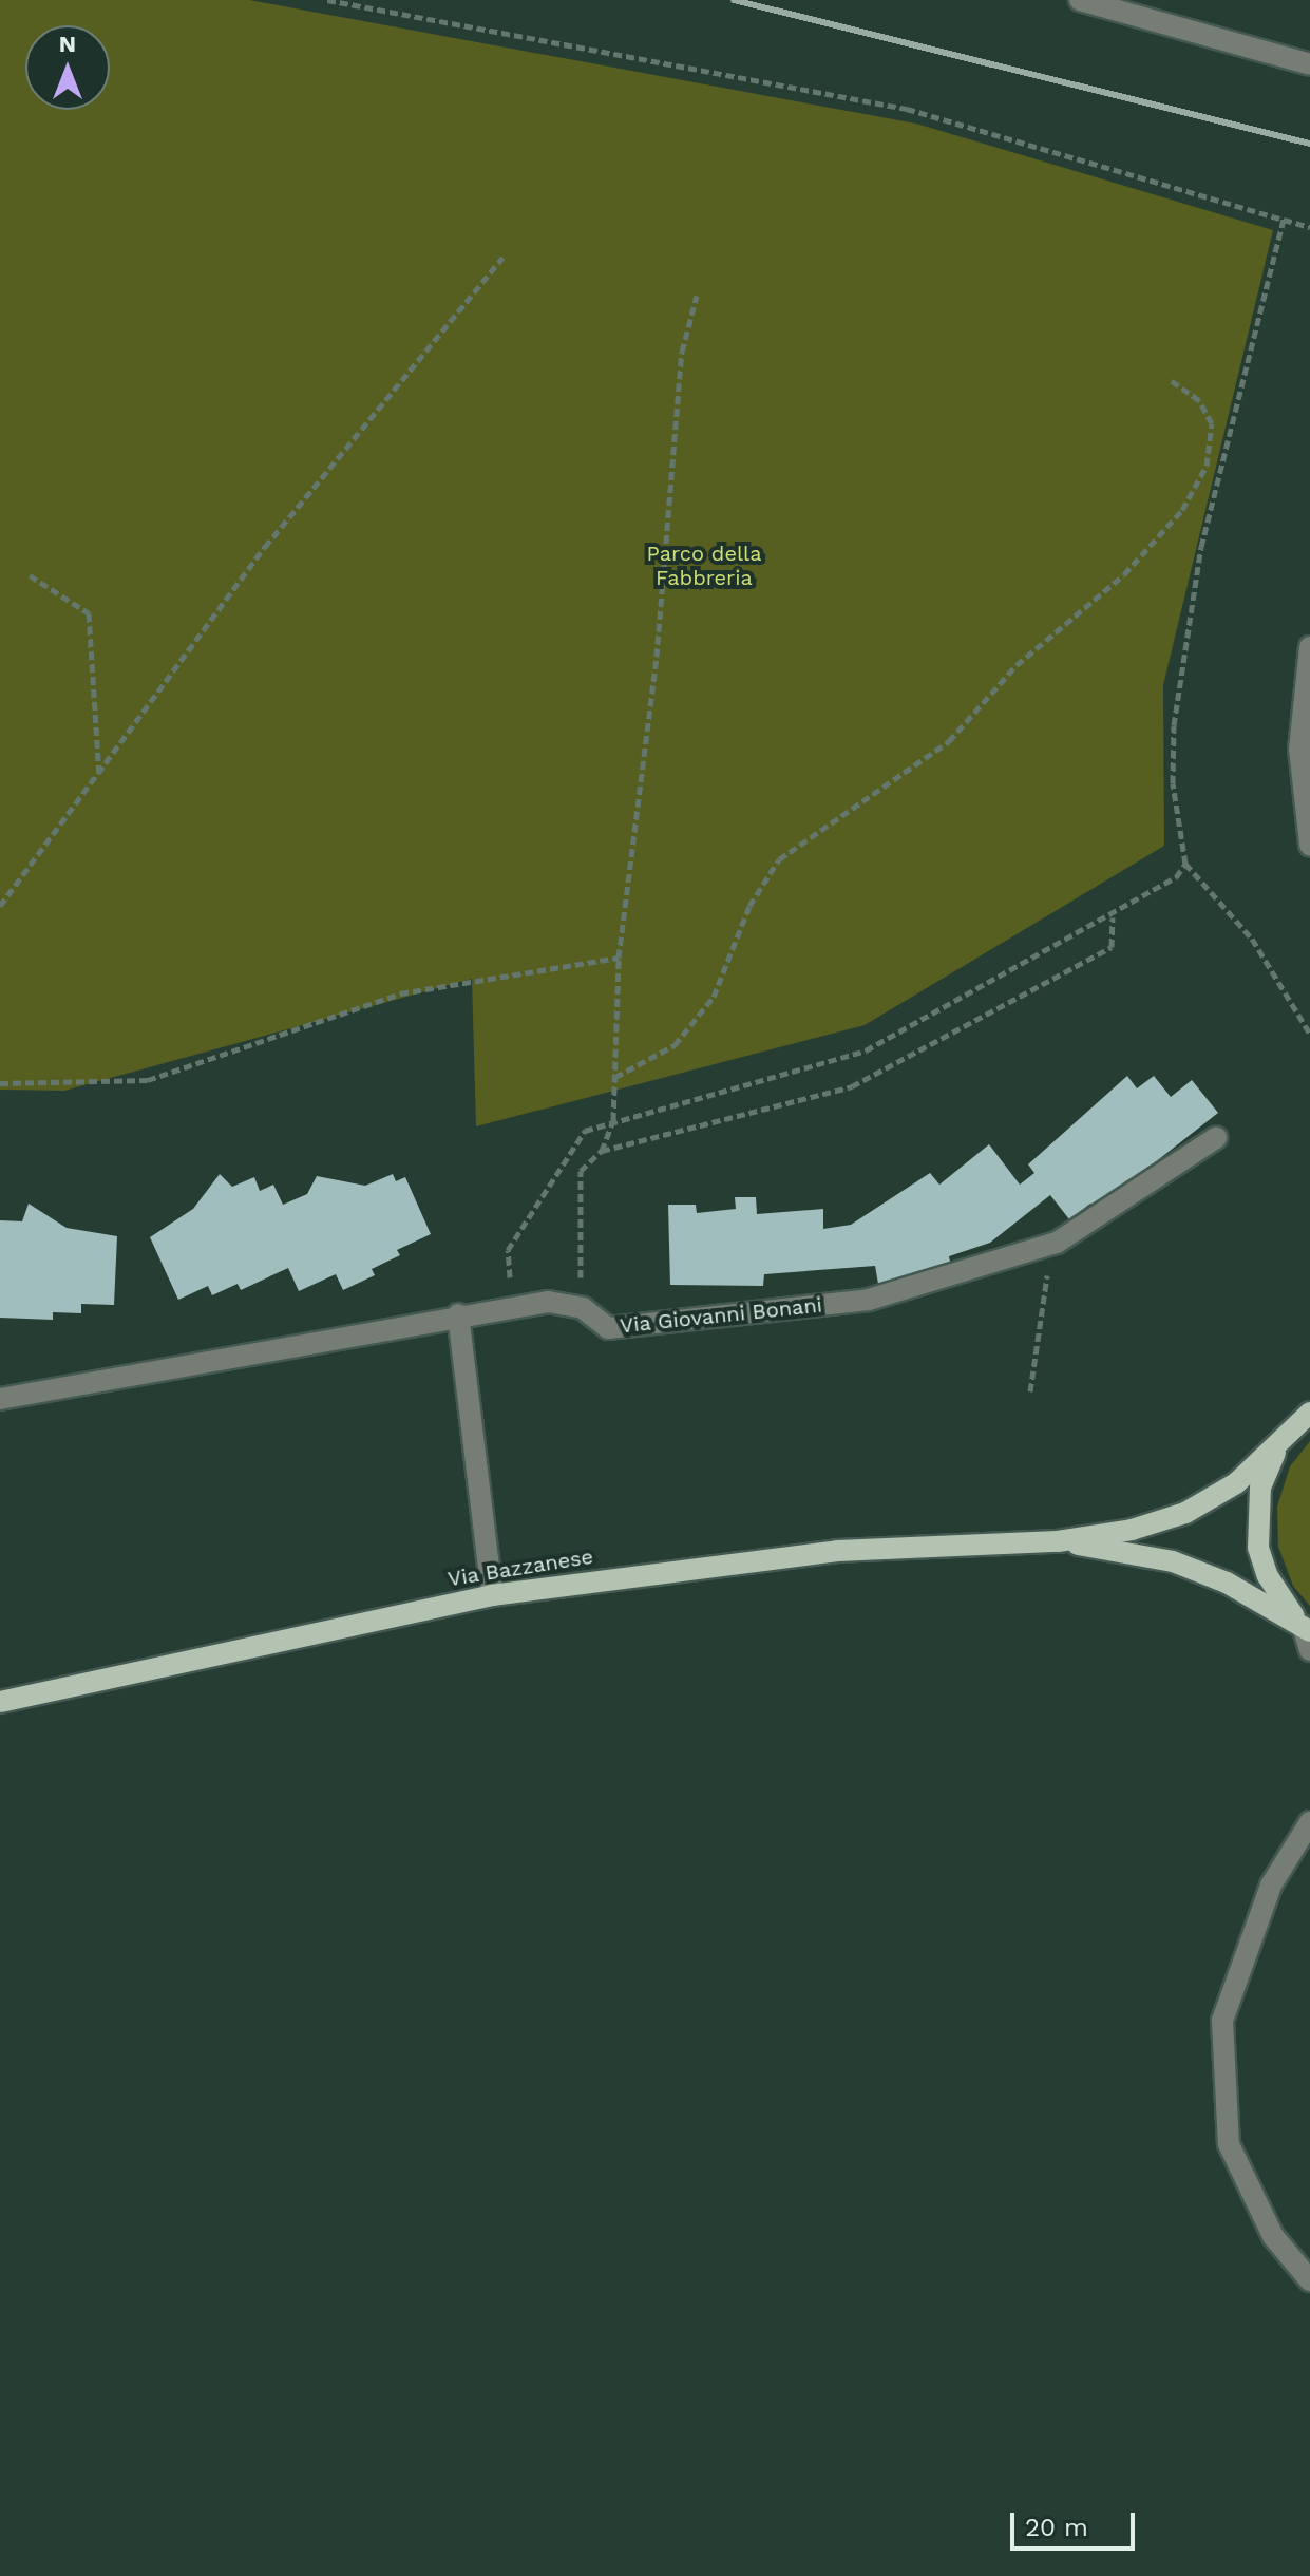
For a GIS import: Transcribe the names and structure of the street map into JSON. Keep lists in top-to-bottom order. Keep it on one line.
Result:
{"streets":{"main road":["Via Bazzanese"],"street":["Via Giovanni Bonani"]},"parks":["Parco della Fabbreria"],"scale_bar":"20 m","north":"top"}
